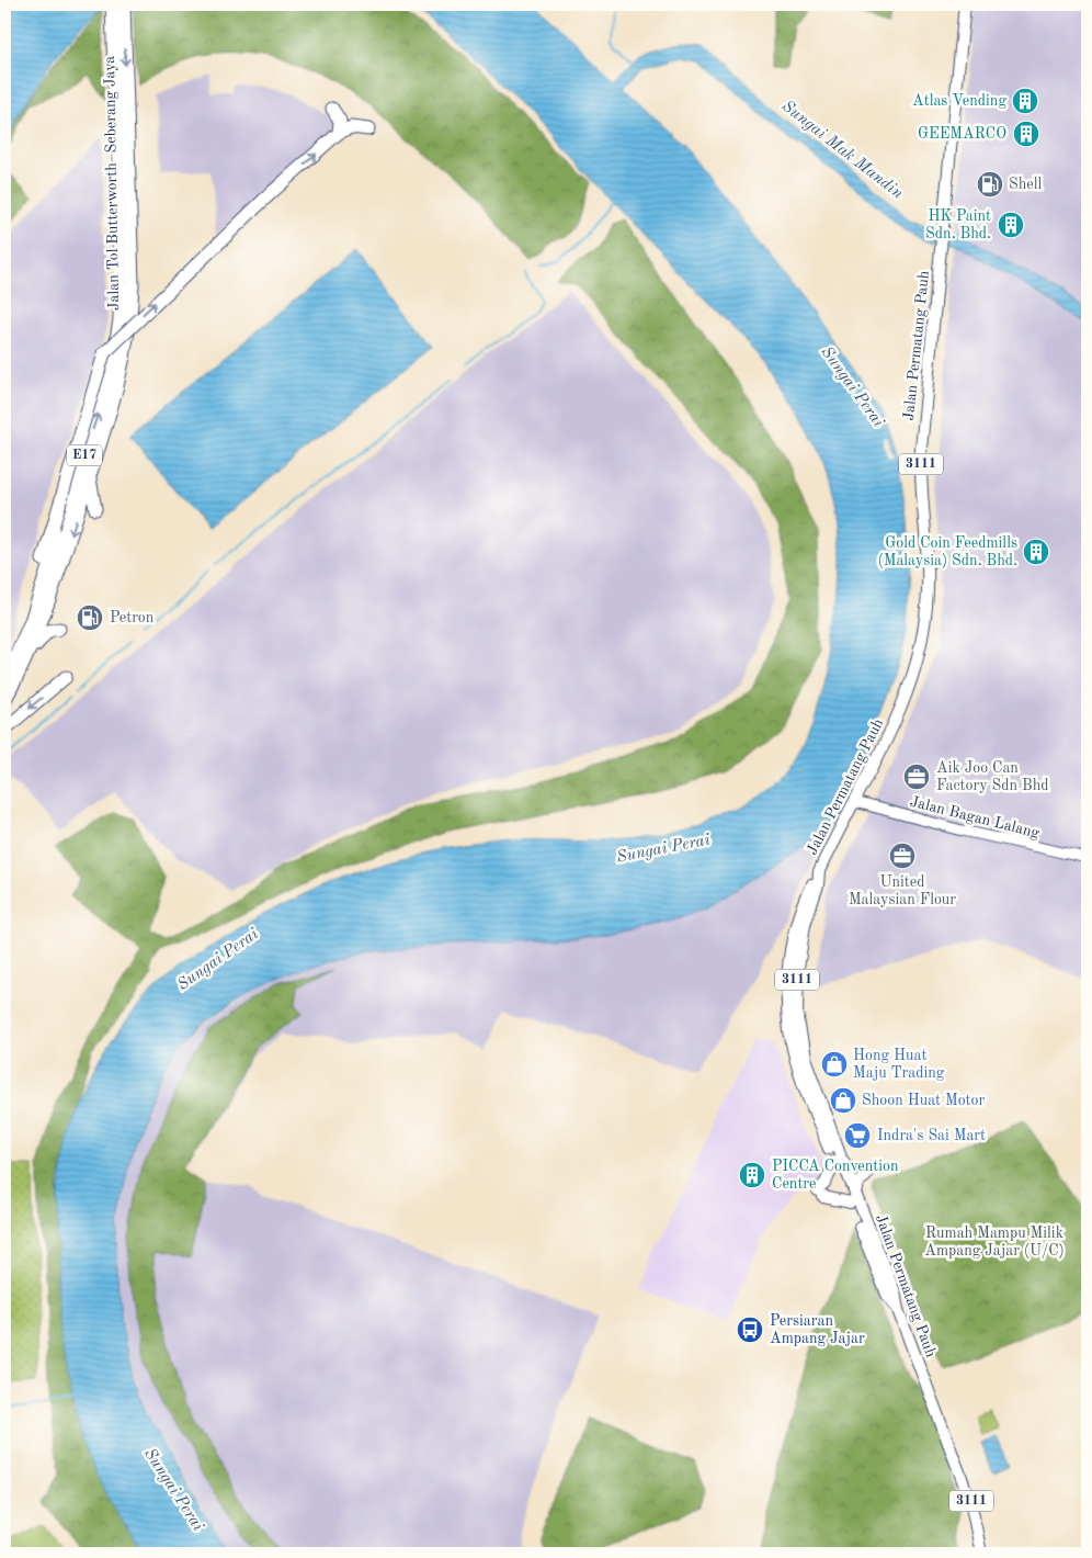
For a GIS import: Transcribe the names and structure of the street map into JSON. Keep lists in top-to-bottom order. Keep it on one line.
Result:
{"streets":{"highway":["Jalan Tol Butterworth–Seberang Jaya","E17"],"main road":["Jalan Permatang Pauh","3111","Jalan Bagan Lalang"]},"crossings":[["Jalan Permatang Pauh","Jalan Bagan Lalang"]],"water":["Sungai Mak Mandin","Sungai Perai"],"parks":["Rumah Mampu Milik Ampang Jajar (U/C)"],"places":{"building":["Atlas Vending","GEEMARCO","HK Paint Sdn. Bhd.","Gold Coin Feedmills (Malaysia) Sdn. Bhd.","PICCA Convention Centre"],"fuel station":["Shell","Petron"],"office":["Aik Joo Can Factory Sdn Bhd","United Malaysian Flour"],"shop":["Hong Huat Maju Trading","Shoon Huat Motor"],"supermarket":["Indra's Sai Mart"],"bus stop":["Persiaran Ampang Jajar"]}}
